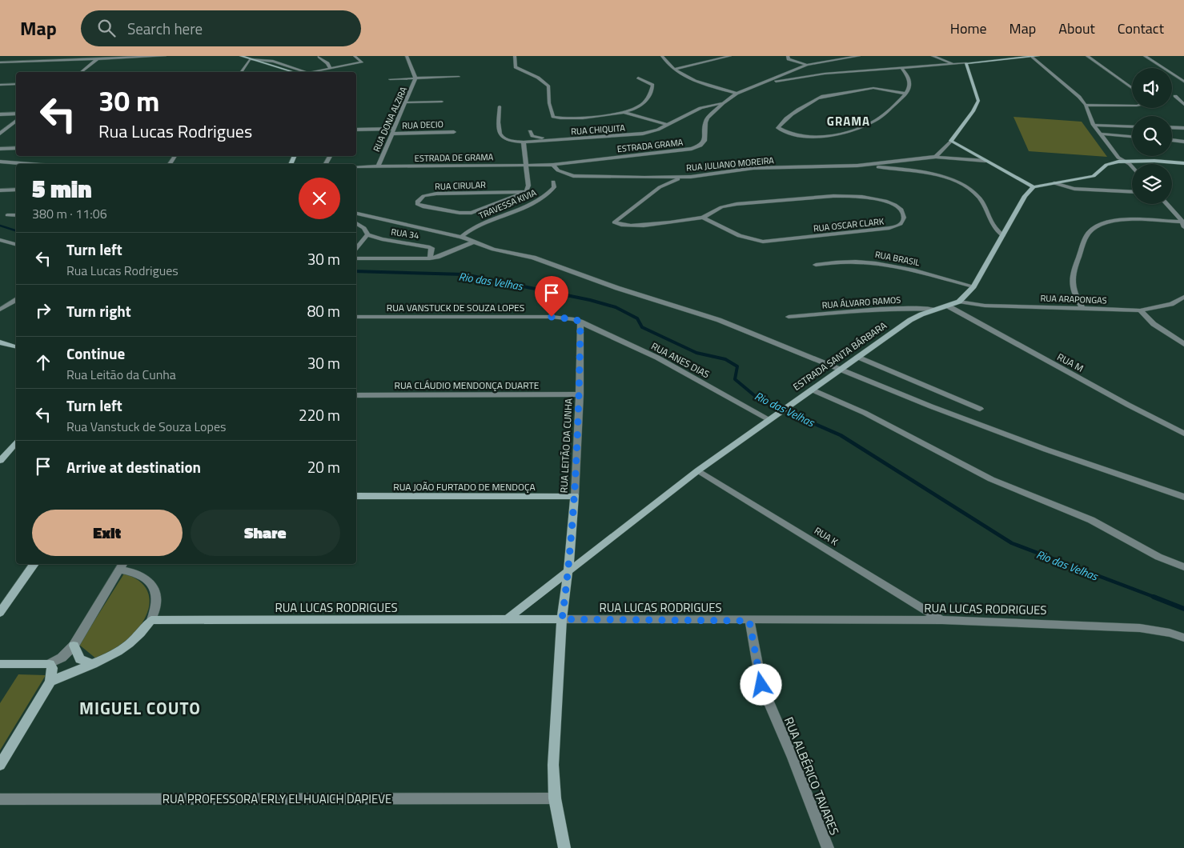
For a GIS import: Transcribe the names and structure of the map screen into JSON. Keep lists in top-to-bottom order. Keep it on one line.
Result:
{"streets":{"street":["RUA DONA ALZIRA","RUA DECIO","RUA CHIQUITA","ESTRADA GRAMA","ESTRADA DE GRAMA","RUA JULIANO MOREIRA","RUA CIRULAR","TRAVESSA KIVIA","RUA OSCAR CLARK","RUA 34","RUA BRASIL","RUA ARAPONGAS","RUA ÁLVARO RAMOS","RUA VANSTUCK DE SOUZA LOPES","ESTRADA SANTA BÁRBARA","RUA ANES DIAS","RUA M","RUA CLÁUDIO MENDONÇA DUARTE","RUA LEITÃO DA CUNHA","RUA JOÃO FURTADO DE MENDOÇA","RUA K","RUA LUCAS RODRIGUES","RUA ALBÉRICO TAVARES","RUA PROFESSORA ERLY EL HUAICH DAPIEVE"]},"crossings":[["RUA DONA ALZIRA","RUA DECIO"],["RUA DONA ALZIRA","ESTRADA DE GRAMA"],["RUA CHIQUITA","ESTRADA GRAMA"],["ESTRADA GRAMA","ESTRADA DE GRAMA"],["ESTRADA GRAMA","RUA JULIANO MOREIRA"],["ESTRADA DE GRAMA","RUA JULIANO MOREIRA"],["RUA JULIANO MOREIRA","RUA OSCAR CLARK"],["RUA BRASIL","ESTRADA SANTA BÁRBARA"],["RUA ARAPONGAS","ESTRADA SANTA BÁRBARA"],["RUA ÁLVARO RAMOS","ESTRADA SANTA BÁRBARA"],["RUA VANSTUCK DE SOUZA LOPES","RUA ANES DIAS"],["RUA VANSTUCK DE SOUZA LOPES","RUA LEITÃO DA CUNHA"],["ESTRADA SANTA BÁRBARA","RUA ANES DIAS"],["ESTRADA SANTA BÁRBARA","RUA M"],["ESTRADA SANTA BÁRBARA","RUA LEITÃO DA CUNHA"],["ESTRADA SANTA BÁRBARA","RUA K"],["ESTRADA SANTA BÁRBARA","RUA LUCAS RODRIGUES"],["RUA ANES DIAS","RUA LEITÃO DA CUNHA"],["RUA CLÁUDIO MENDONÇA DUARTE","RUA LEITÃO DA CUNHA"],["RUA LEITÃO DA CUNHA","RUA JOÃO FURTADO DE MENDOÇA"],["RUA LEITÃO DA CUNHA","RUA LUCAS RODRIGUES"],["RUA LEITÃO DA CUNHA","RUA PROFESSORA ERLY EL HUAICH DAPIEVE"],["RUA K","RUA LUCAS RODRIGUES"],["RUA LUCAS RODRIGUES","RUA ALBÉRICO TAVARES"]],"districts":["GRAMA","MIGUEL COUTO"],"water":["Rio das Velhas"],"page":{"header":"Map","search":"Search here","nav":["Home","Map","About","Contact"],"turn":["30 m","Rua Lucas Rodrigues"],"heading":["5 min","380 m · 11:06"],"list":[{"name":"Turn left","note":"Rua Lucas Rodrigues","value":"30 m"},{"name":"Turn right","value":"80 m"},{"name":"Continue","note":"Rua Leitão da Cunha","value":"30 m"},{"name":"Turn left","note":"Rua Vanstuck de Souza Lopes","value":"220 m"},{"name":"Arrive at destination","value":"20 m"}],"buttons":["Exit","Share"]}}
